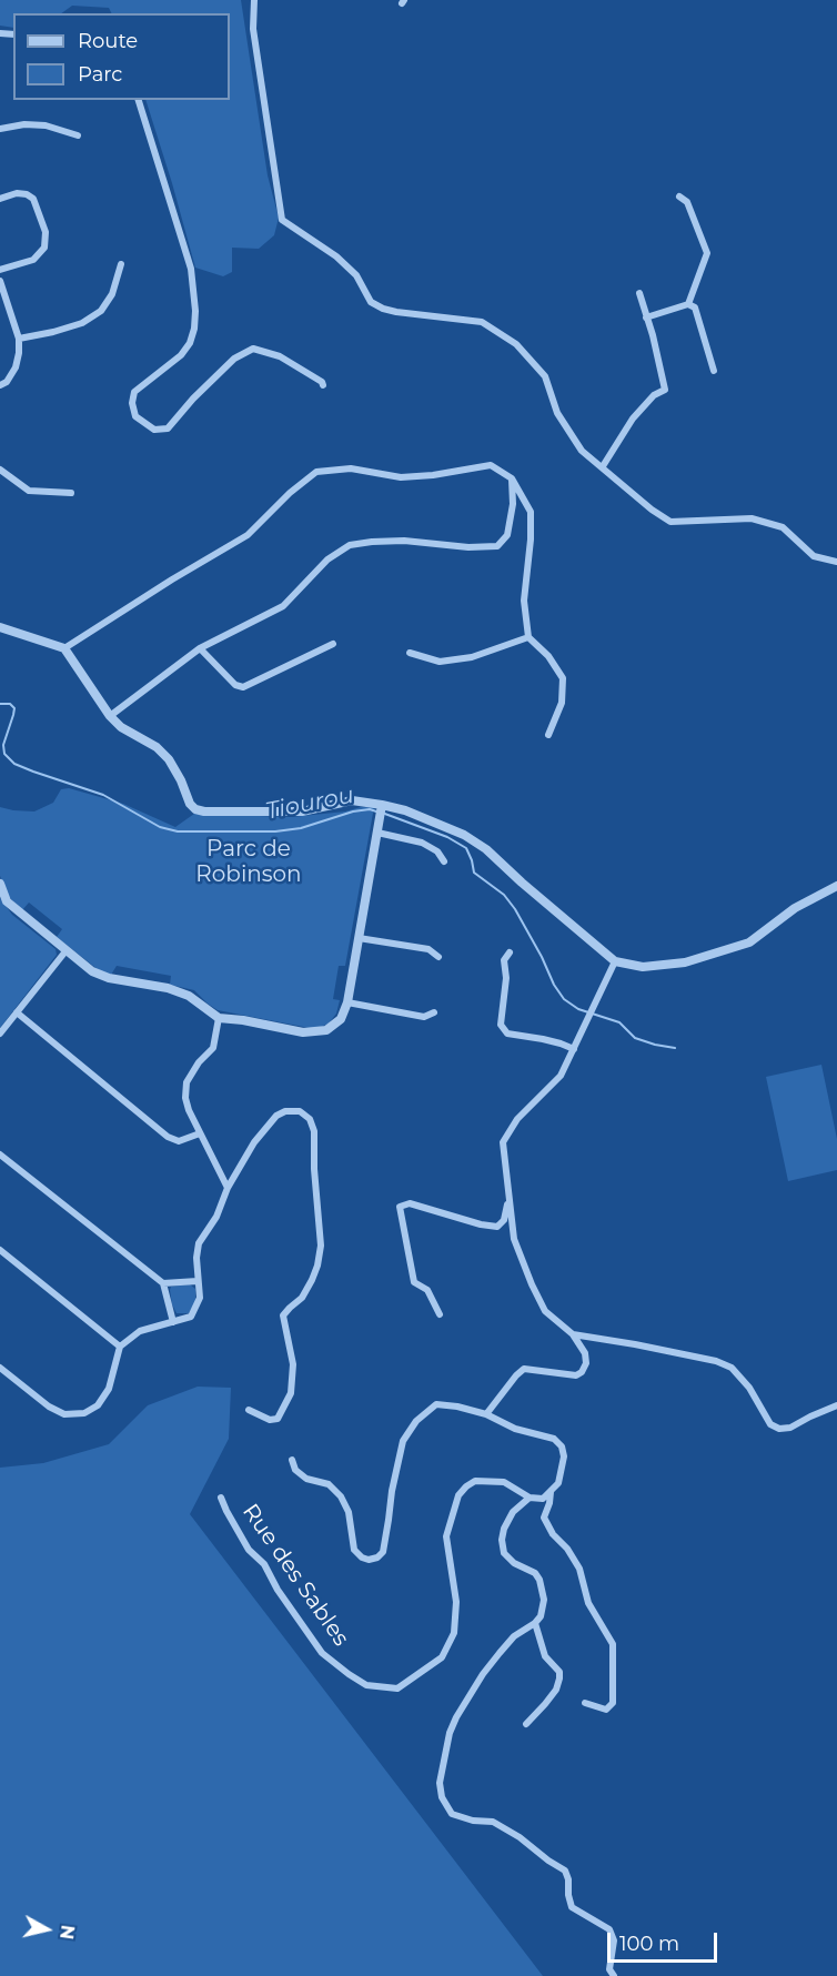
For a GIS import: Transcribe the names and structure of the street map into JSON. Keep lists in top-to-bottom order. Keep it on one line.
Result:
{"streets":{"street":["Rue des Sables"]},"water":["Tiourou"],"parks":["Parc de Robinson"],"legend":["Route","Parc"],"scale_bar":"100 m","north":"right"}
